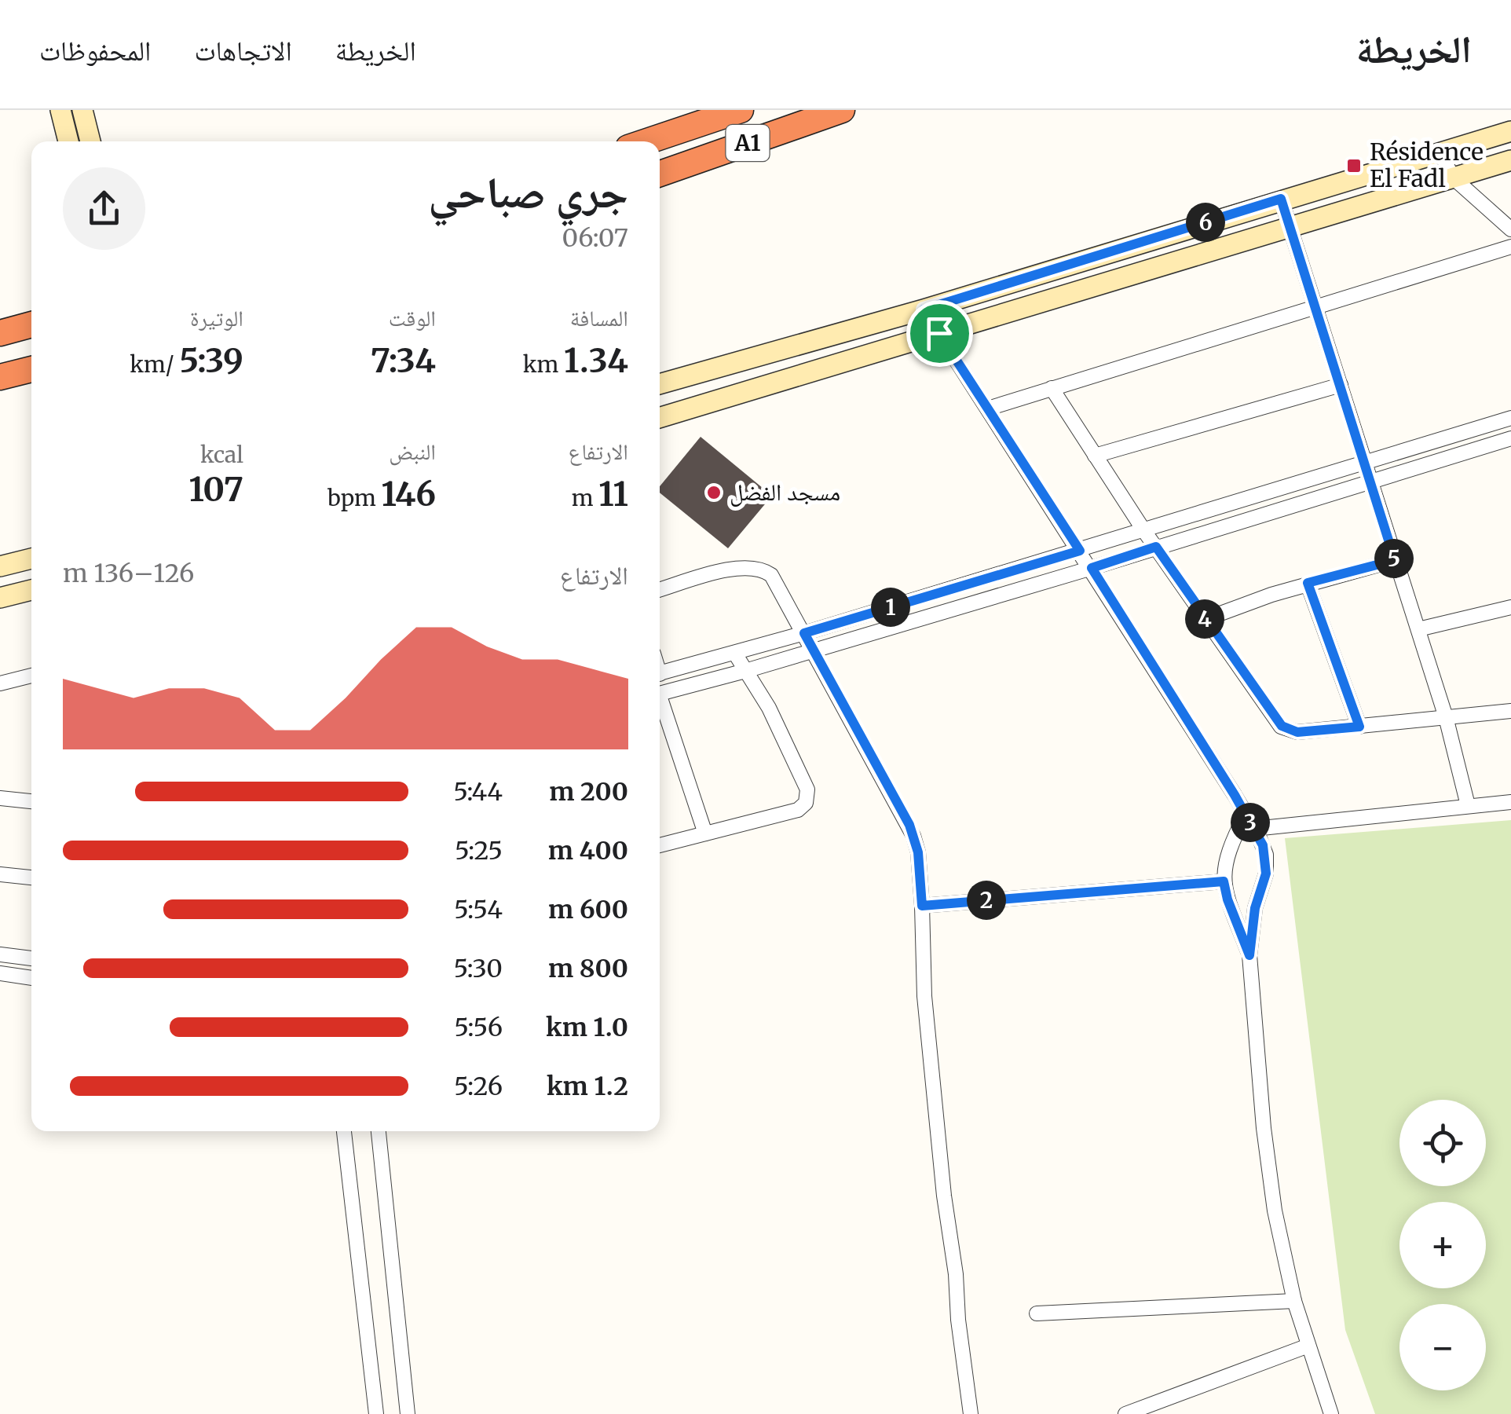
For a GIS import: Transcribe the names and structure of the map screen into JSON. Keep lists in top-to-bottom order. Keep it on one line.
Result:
{"streets":{"highway":["A1"]},"places":{"transit":["Résidence El Fadl"],"other":["مسجد الفضل"]},"page":{"header":"الخريطة","nav":["الخريطة","الاتجاهات","المحفوظات"],"heading":["جري صباحي","06:07"],"pins":["6","5","1","4","3","2"],"stats":[["المسافة","1.34 km"],["الوقت","7:34"],["الوتيرة","5:39 /km"],["الارتفاع","11 m"],["النبض","146 bpm"],["kcal","107"]],"chart":["الارتفاع","126–136 m"],"list":[{"name":"200 m","note":"5:44"},{"name":"400 m","note":"5:25"},{"name":"600 m","note":"5:54"},{"name":"800 m","note":"5:30"},{"name":"1.0 km","note":"5:56"},{"name":"1.2 km","note":"5:26"}],"map_buttons":["+","−"]}}
